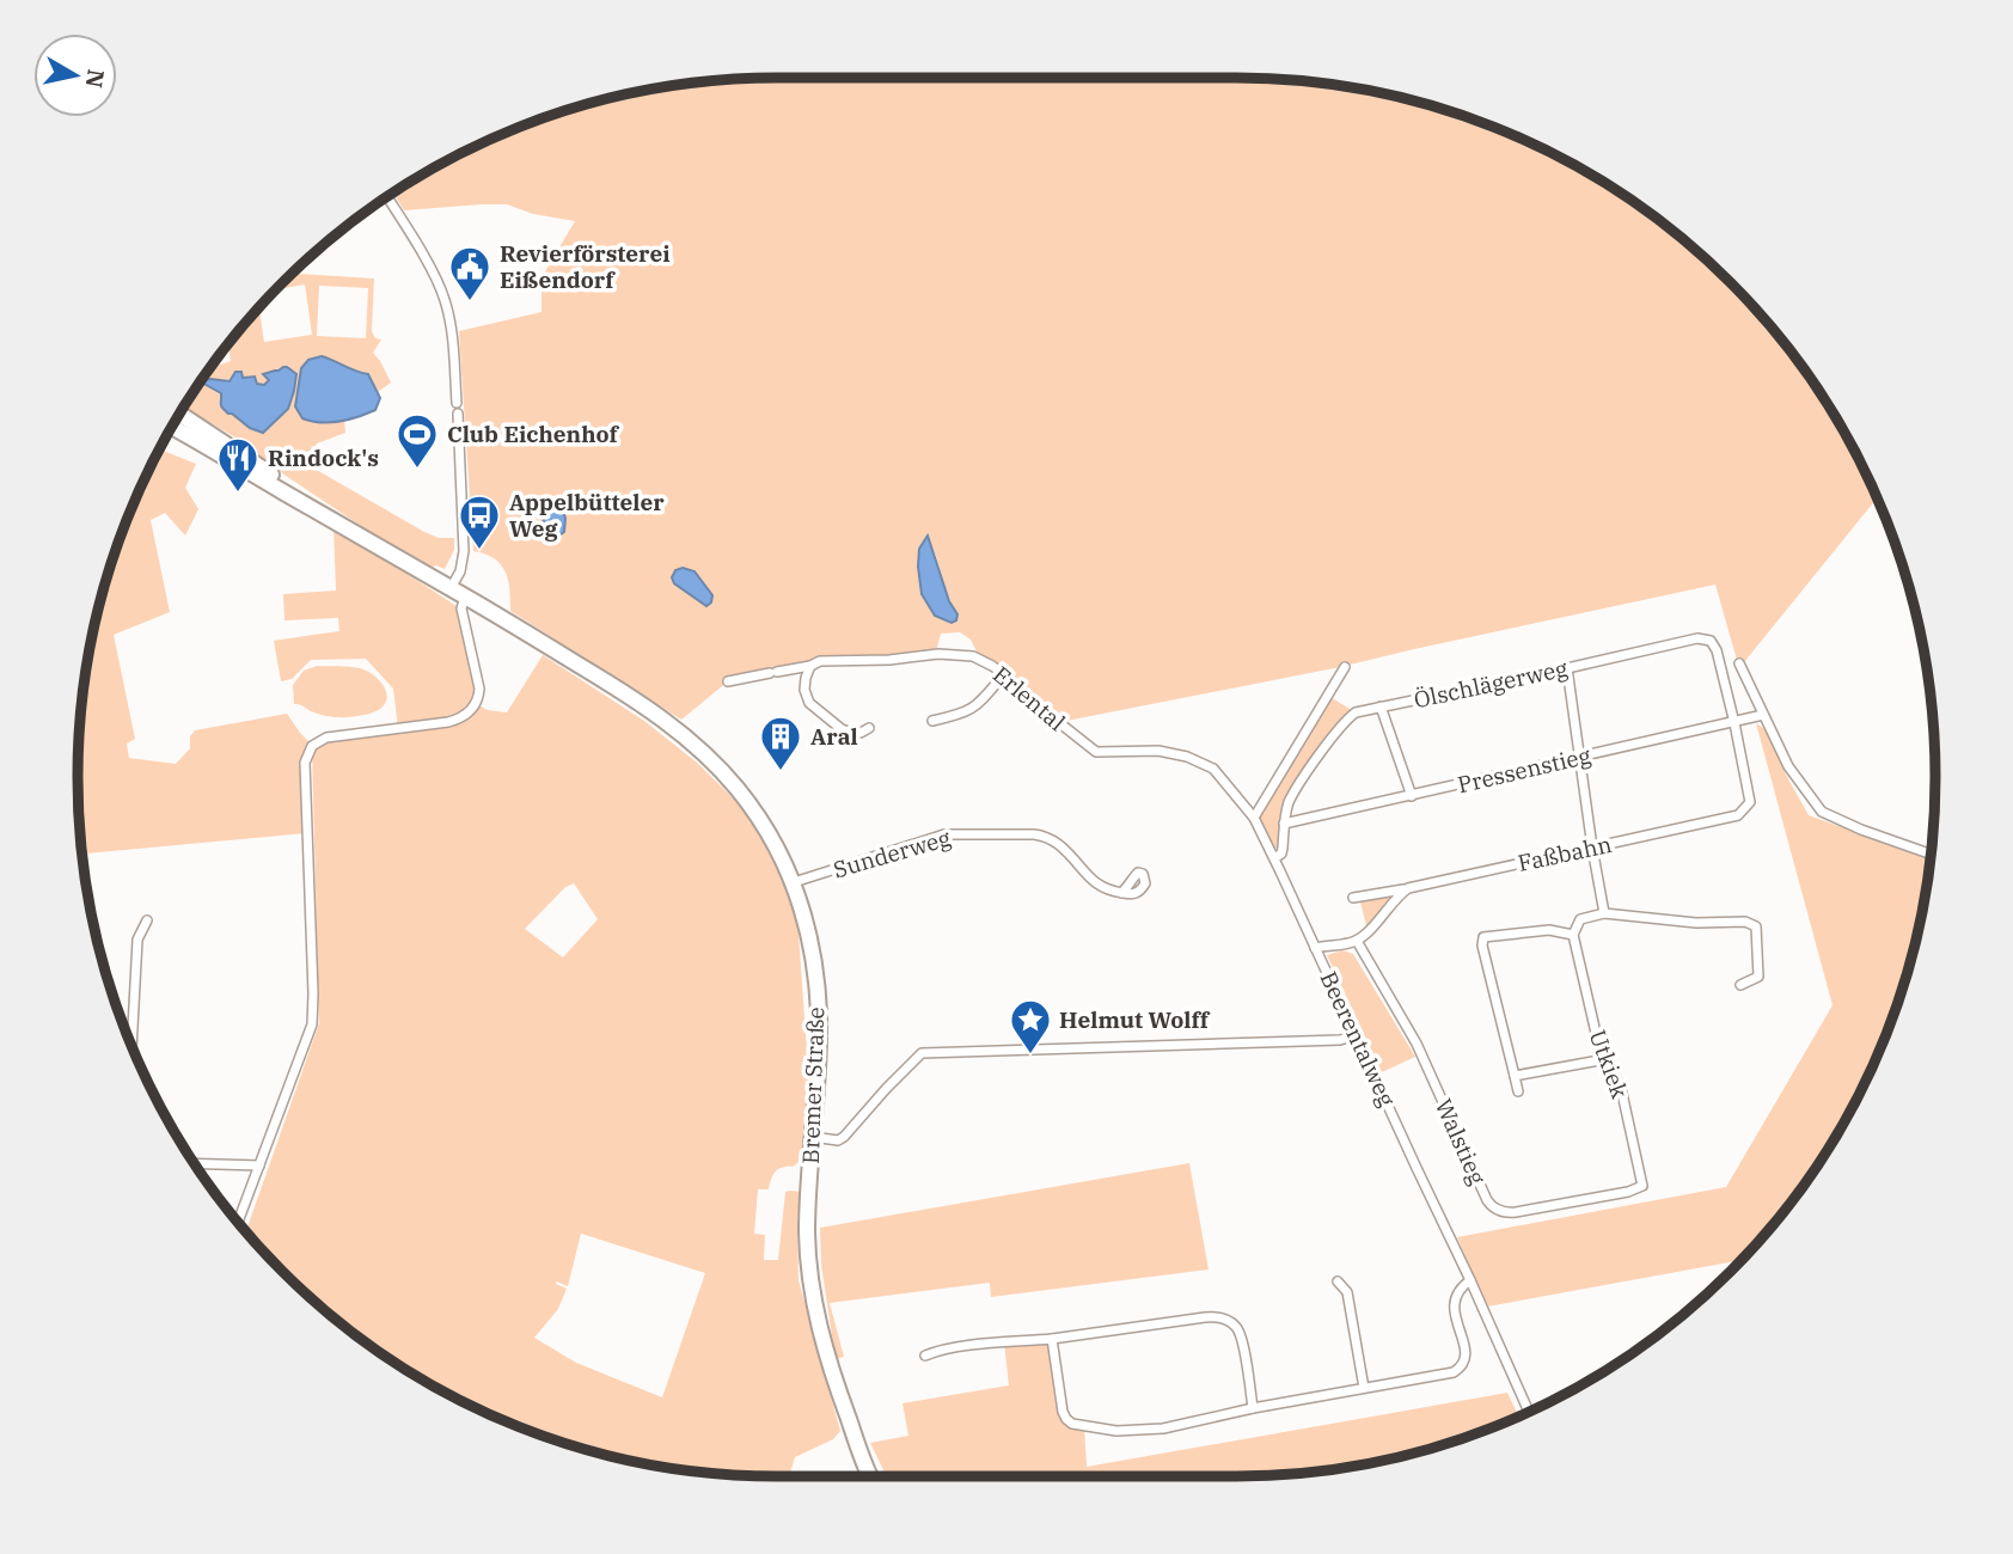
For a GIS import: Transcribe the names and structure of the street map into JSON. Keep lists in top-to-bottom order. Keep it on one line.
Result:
{"streets":{"main road":["Bremer Straße"],"street":["Ölschlägerweg","Erlental","Pressenstieg","Sunderweg","Faßbahn","Beerentalweg","Utkiek","Walstieg"]},"crossings":[["Ölschlägerweg","Pressenstieg"],["Ölschlägerweg","Faßbahn"],["Ölschlägerweg","Beerentalweg"],["Erlental","Beerentalweg"],["Pressenstieg","Faßbahn"],["Sunderweg","Bremer Straße"],["Utkiek","Walstieg"]],"places":{"public building":["Revierförsterei Eißendorf"],"sports":["Club Eichenhof"],"restaurant":["Rindock's"],"bus stop":["Appelbütteler Weg"],"building":["Aral"],"place":["Helmut Wolff"]},"north":"right"}
